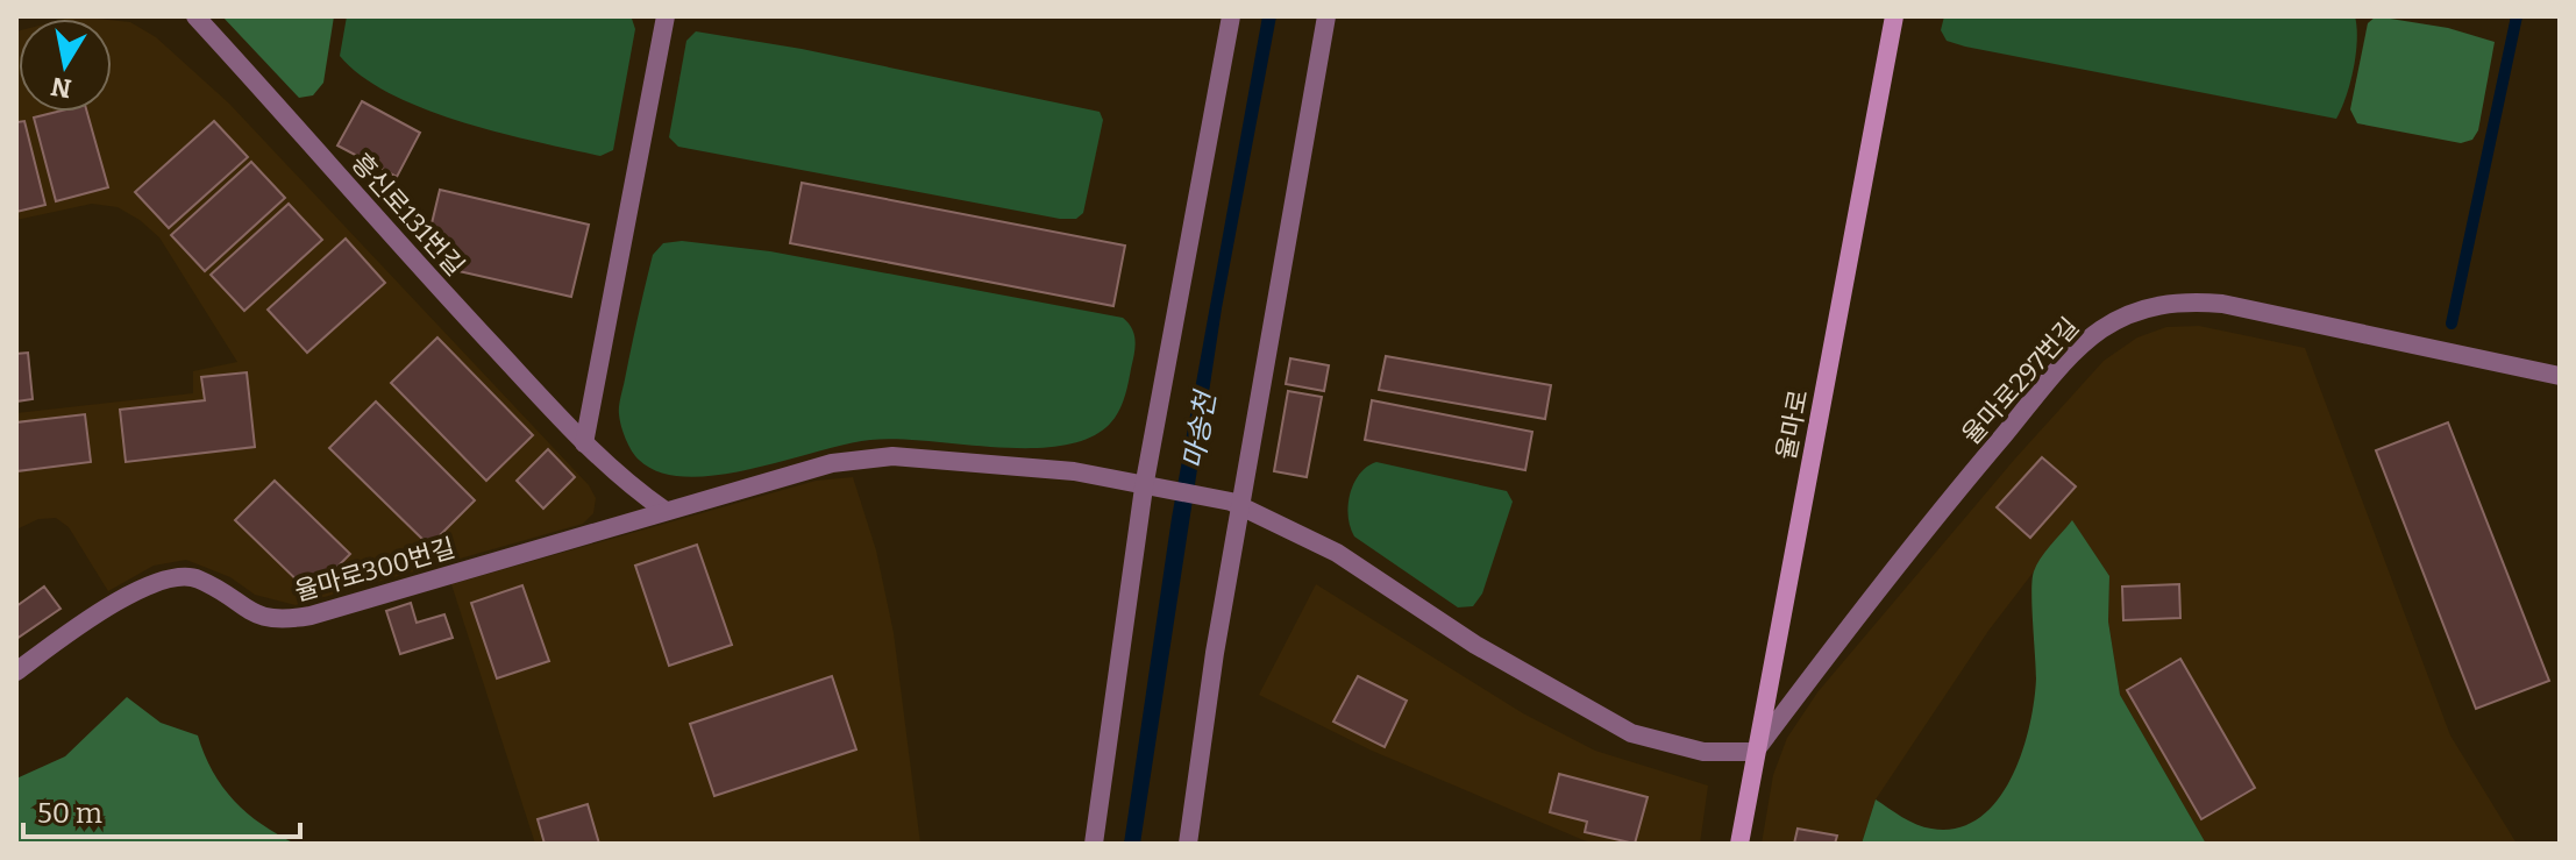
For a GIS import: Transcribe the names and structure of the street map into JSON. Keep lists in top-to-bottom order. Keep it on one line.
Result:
{"streets":{"street":["율마로"],"lane":["흥신로131번길","율마로297번길","율마로300번길"]},"crossings":[["흥신로131번길","율마로300번길"],["율마로297번길","율마로"],["율마로297번길","율마로300번길"],["율마로","율마로300번길"]],"water":["마송천"],"scale_bar":"50 m","north":"bottom"}
